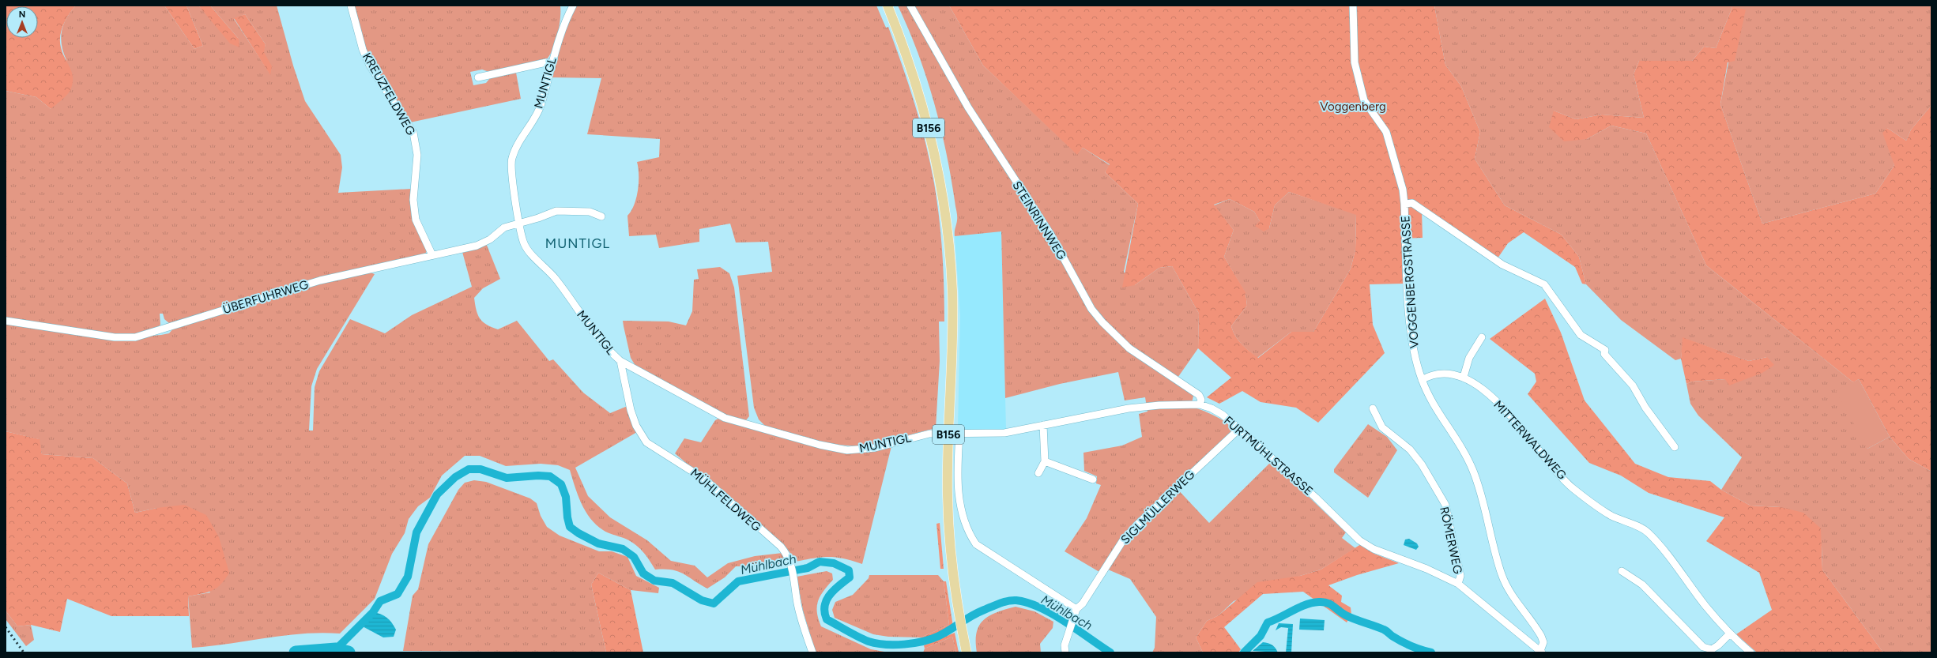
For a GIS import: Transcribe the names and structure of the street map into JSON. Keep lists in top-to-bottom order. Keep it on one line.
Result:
{"streets":{"main road":["B156"],"street":["MUNTIGL","KREUZFELDWEG","STEINRINNWEG","VOGGENBERGSTRASSE","ÜBERFUHRWEG","MITTERWALDWEG","FURTMÜHLSTRASSE","MÜHLFELDWEG","SIGLMÜLLERWEG","RÖMERWEG"]},"crossings":[["MUNTIGL","B156"],["MUNTIGL","ÜBERFUHRWEG"],["MUNTIGL","FURTMÜHLSTRASSE"],["MUNTIGL","MÜHLFELDWEG"],["KREUZFELDWEG","ÜBERFUHRWEG"],["B156","FURTMÜHLSTRASSE"],["STEINRINNWEG","FURTMÜHLSTRASSE"],["VOGGENBERGSTRASSE","MITTERWALDWEG"],["VOGGENBERGSTRASSE","FURTMÜHLSTRASSE"],["FURTMÜHLSTRASSE","SIGLMÜLLERWEG"],["FURTMÜHLSTRASSE","RÖMERWEG"]],"districts":["MUNTIGL"],"water":["Mühlbach"],"parks":["Voggenberg"],"north":"top"}
